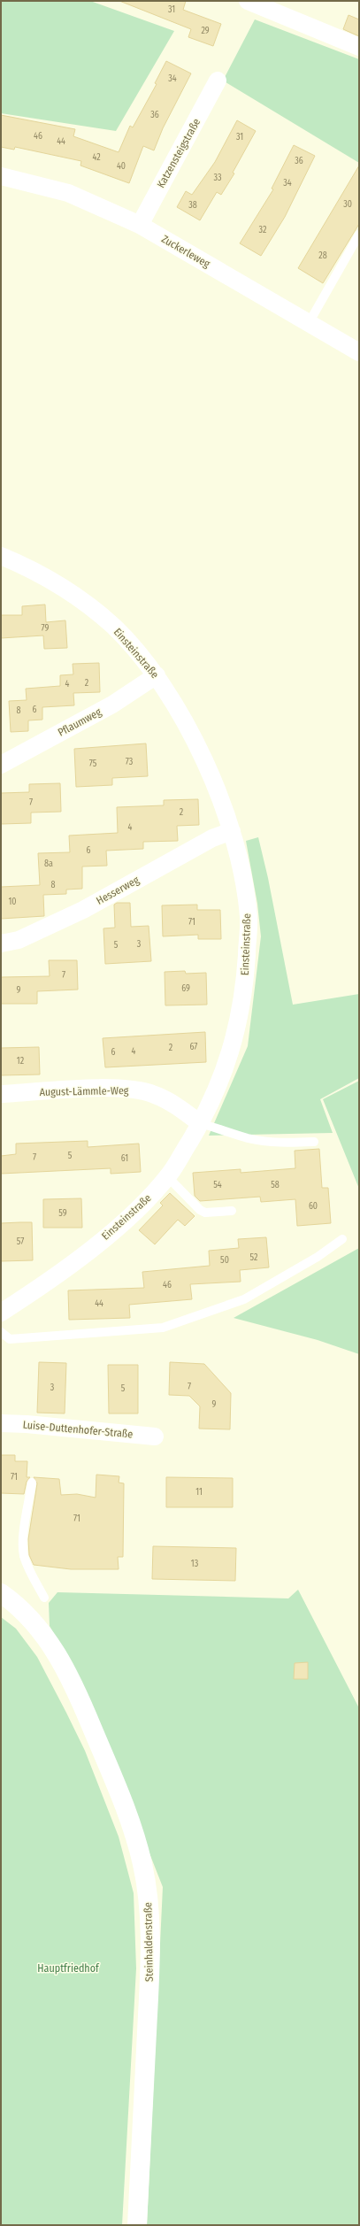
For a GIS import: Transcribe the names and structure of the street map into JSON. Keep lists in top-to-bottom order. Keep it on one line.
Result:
{"streets":{"street":["Katzensteigstraße","Zuckerleweg","Einsteinstraße","Pflaumweg","Hesserweg","August-Lämmle-Weg","Luise-Duttenhofer-Straße","Steinhaldenstraße"]},"crossings":[["Katzensteigstraße","Zuckerleweg"],["Einsteinstraße","Pflaumweg"],["Einsteinstraße","Hesserweg"],["Einsteinstraße","August-Lämmle-Weg"]],"parks":["Hauptfriedhof"],"house_numbers":["31","29","34","36","46","31","44","42","36","40","33","34","30","38","32","28","79","2","4","6","8","73","75","7","2","4","6","8a","8","10","71","3","5","7","69","9","67","2","4","6","12","5","7","61","54","58","60","59","57","52","50","46","44","7","3","5","9","71","11","71","13"]}
